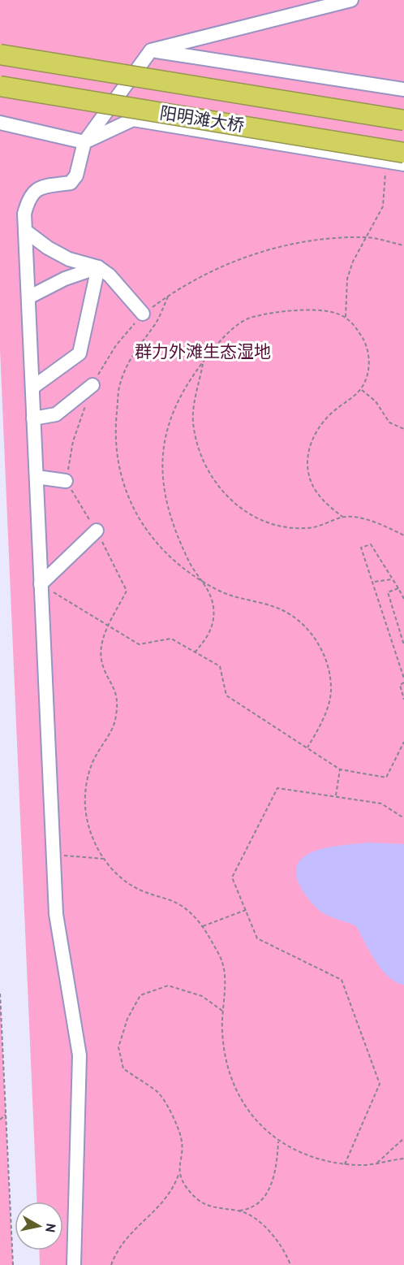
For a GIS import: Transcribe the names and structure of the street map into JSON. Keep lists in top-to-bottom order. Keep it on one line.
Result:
{"streets":{"highway":["阳明滩大桥"]},"parks":["群力外滩生态湿地"],"north":"right"}
